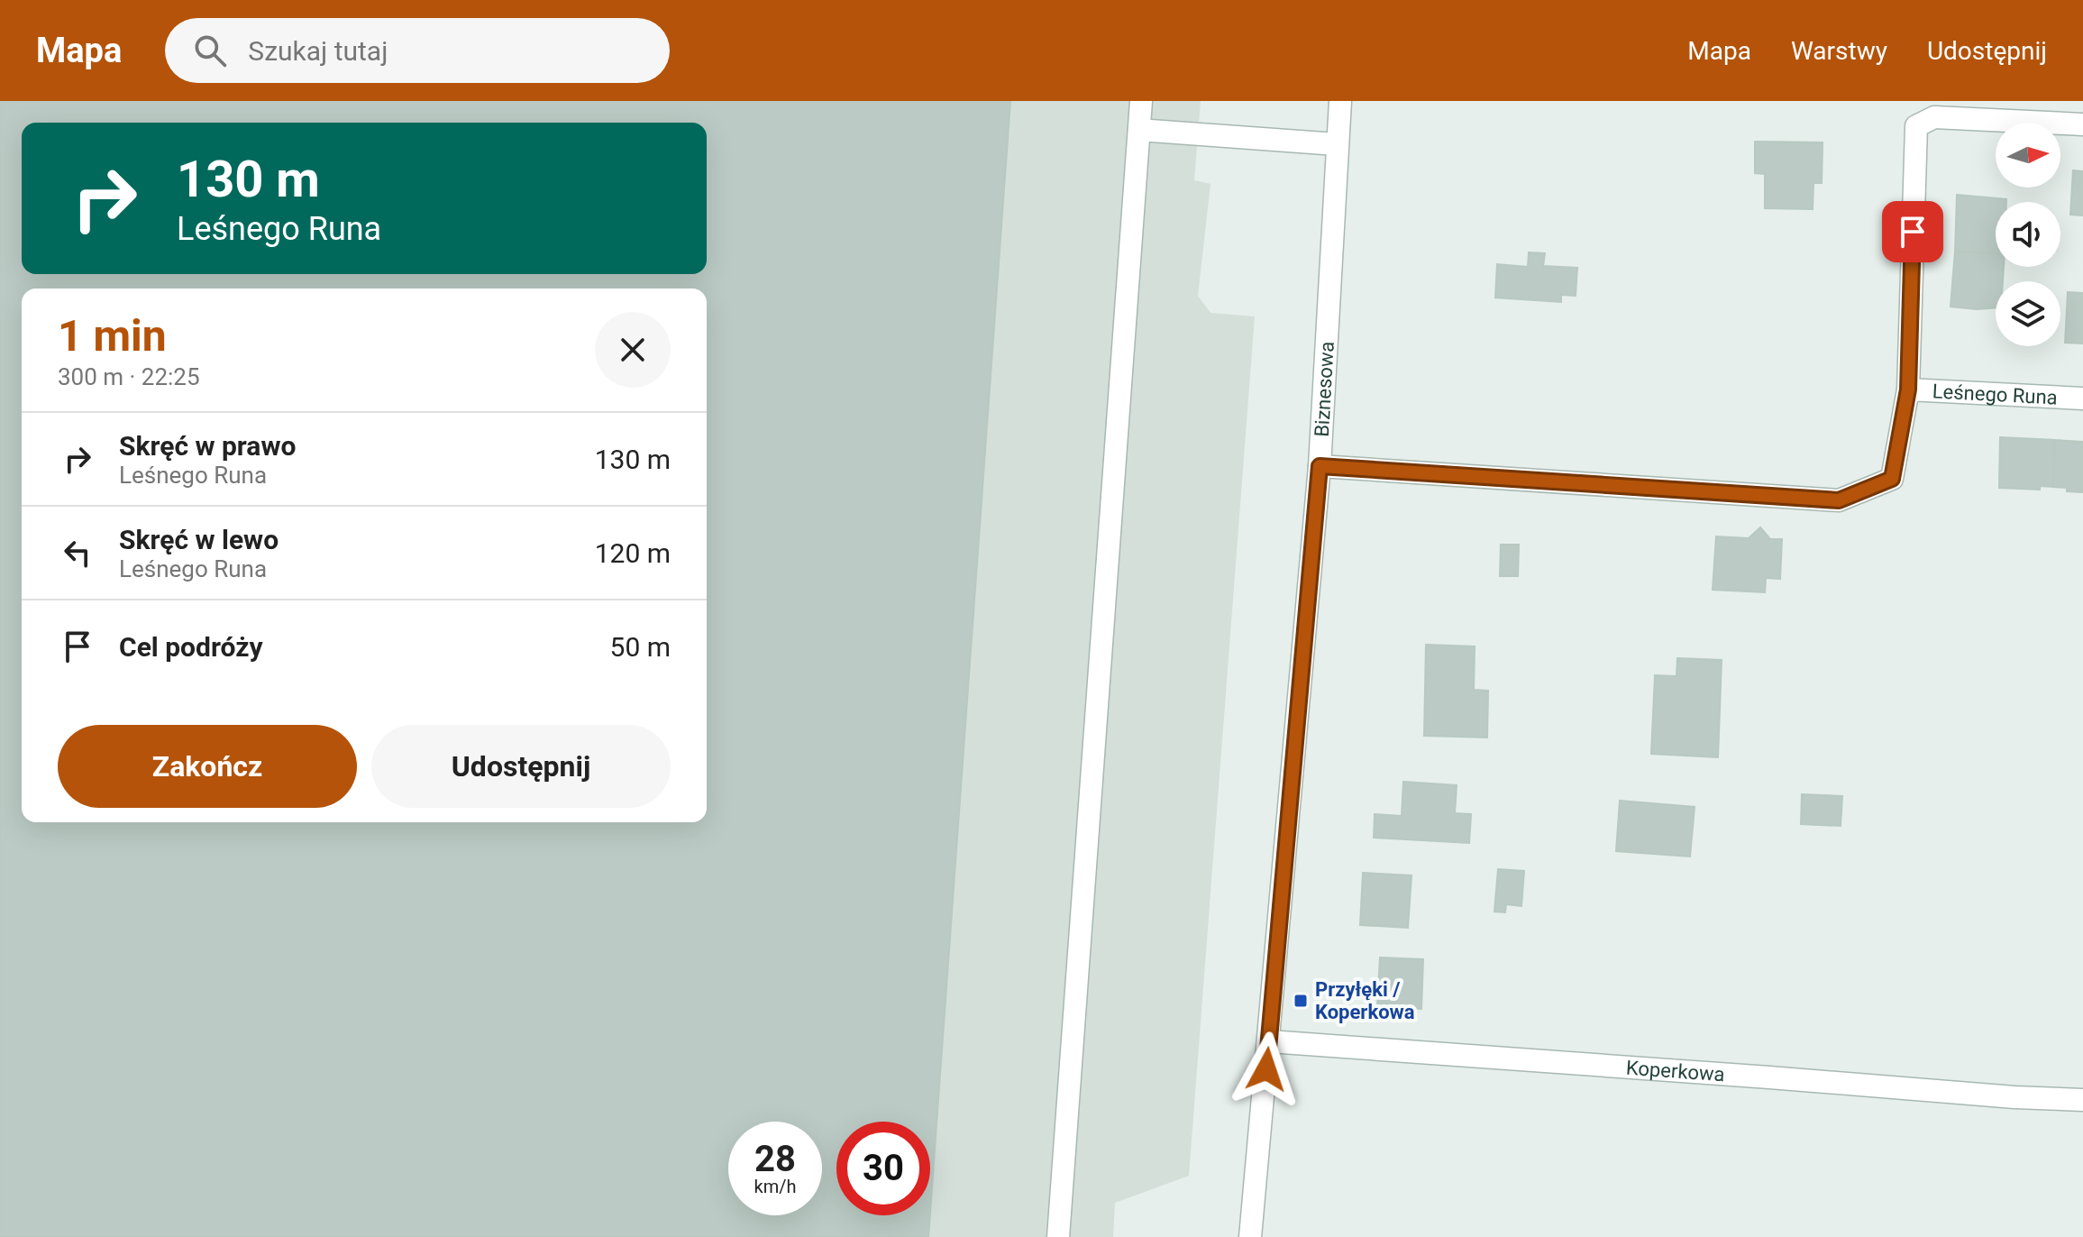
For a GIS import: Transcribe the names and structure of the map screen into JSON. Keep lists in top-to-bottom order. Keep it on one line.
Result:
{"streets":{"street":["Biznesowa","Leśnego Runa","Koperkowa"]},"crossings":[["Biznesowa","Leśnego Runa"],["Biznesowa","Koperkowa"]],"places":{"transit":["Przyłęki / Koperkowa"]},"north":"right","page":{"header":"Mapa","search":"Szukaj tutaj","nav":["Mapa","Warstwy","Udostępnij"],"turn":["130 m","Leśnego Runa"],"heading":["1 min","300 m · 22:25"],"list":[{"name":"Skręć w prawo","note":"Leśnego Runa","value":"130 m"},{"name":"Skręć w lewo","note":"Leśnego Runa","value":"120 m"},{"name":"Cel podróży","value":"50 m"}],"buttons":["Zakończ","Udostępnij"],"speed":"28 km/h","limit":"30"}}
